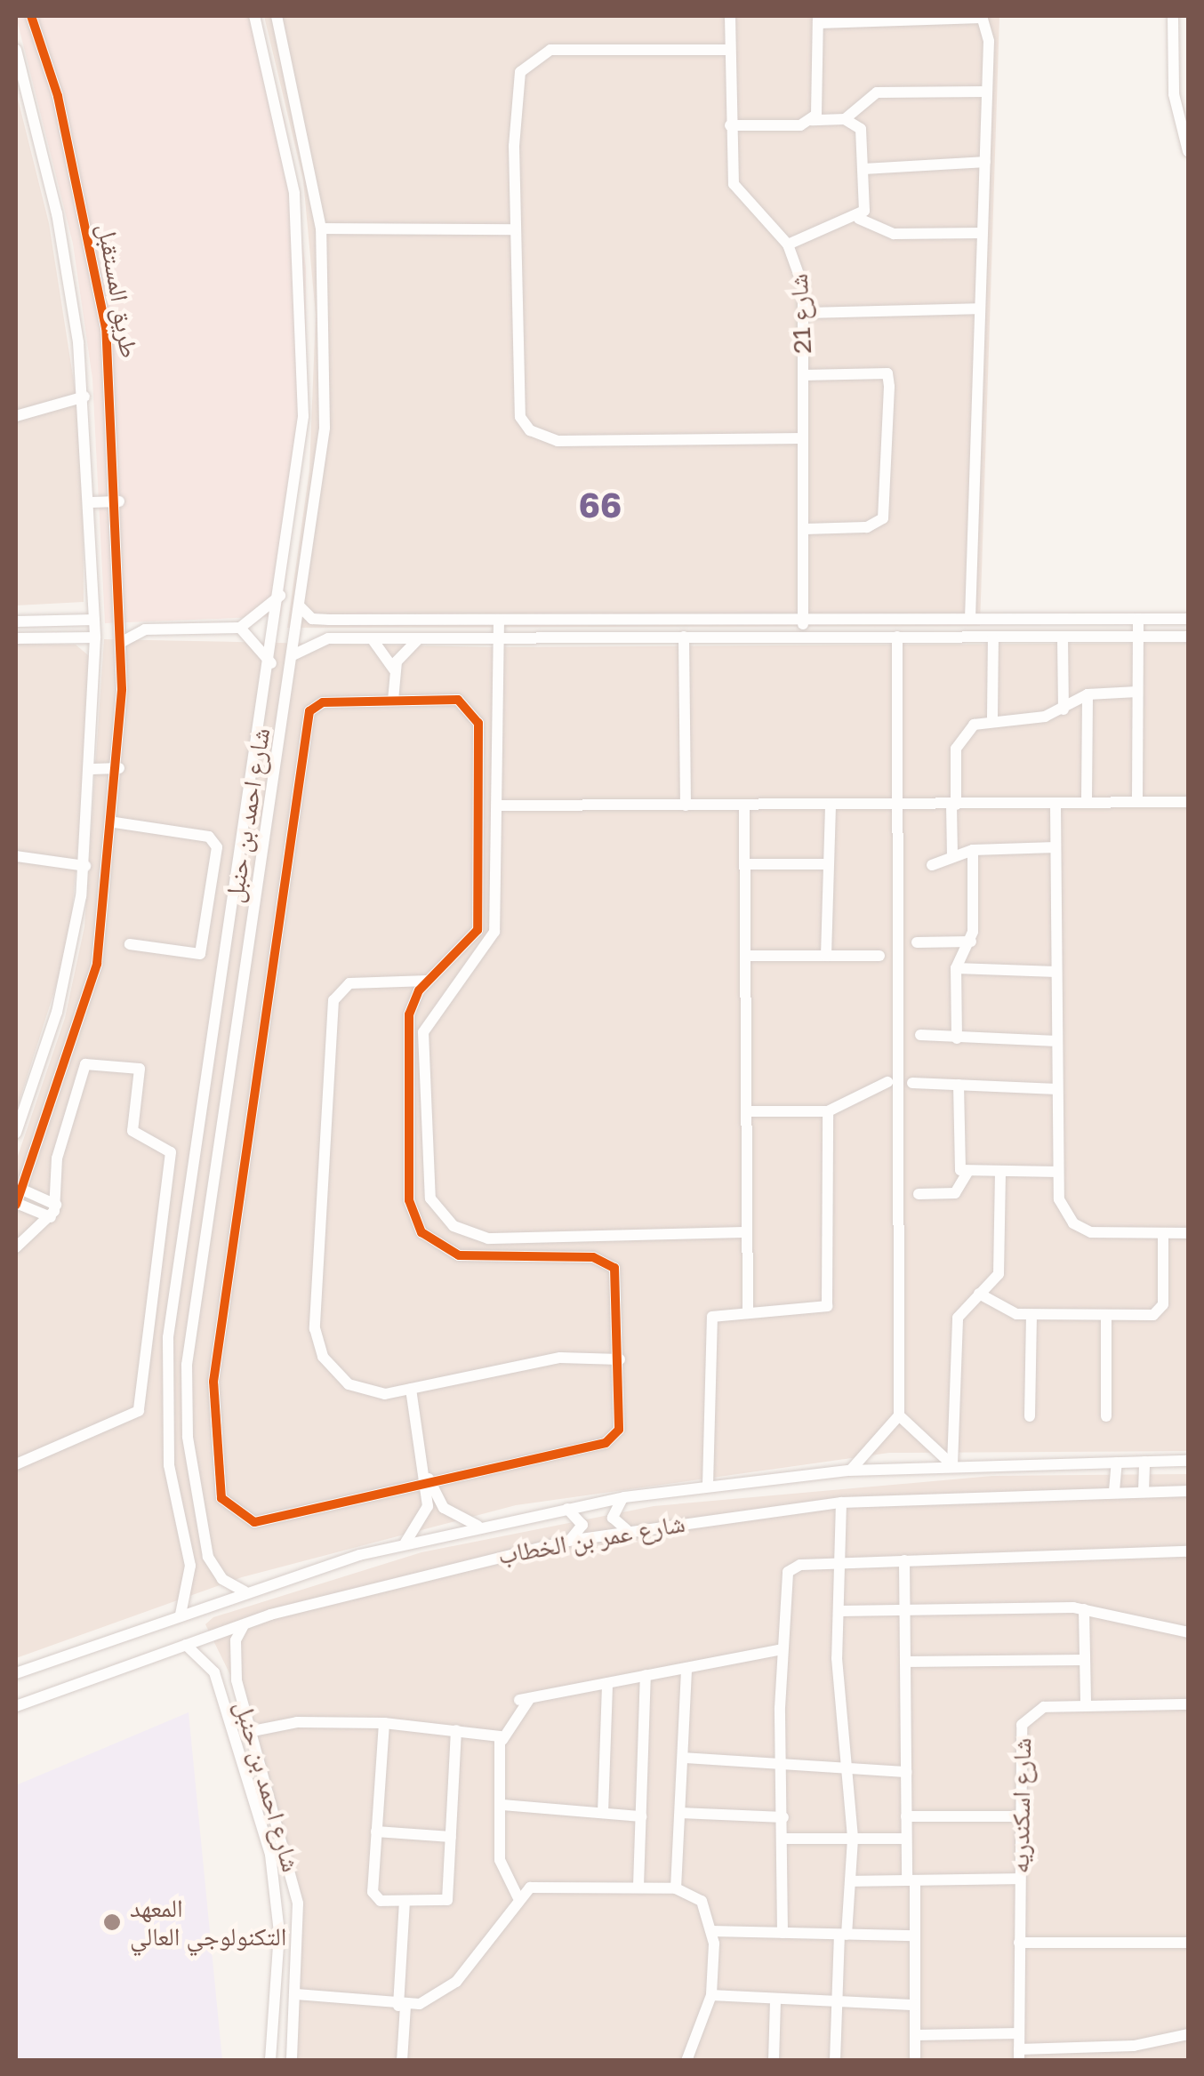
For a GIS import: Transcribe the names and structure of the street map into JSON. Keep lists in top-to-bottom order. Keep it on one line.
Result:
{"streets":{"street":["طريق المستقبل","شارع 21","شارع احمد بن حنبل","شارع عمر بن الخطاب","شارع اسكندريه"]},"crossings":[["شارع احمد بن حنبل","شارع عمر بن الخطاب"]],"districts":["66"],"places":["المعهد التكنولوجي العالي"]}
